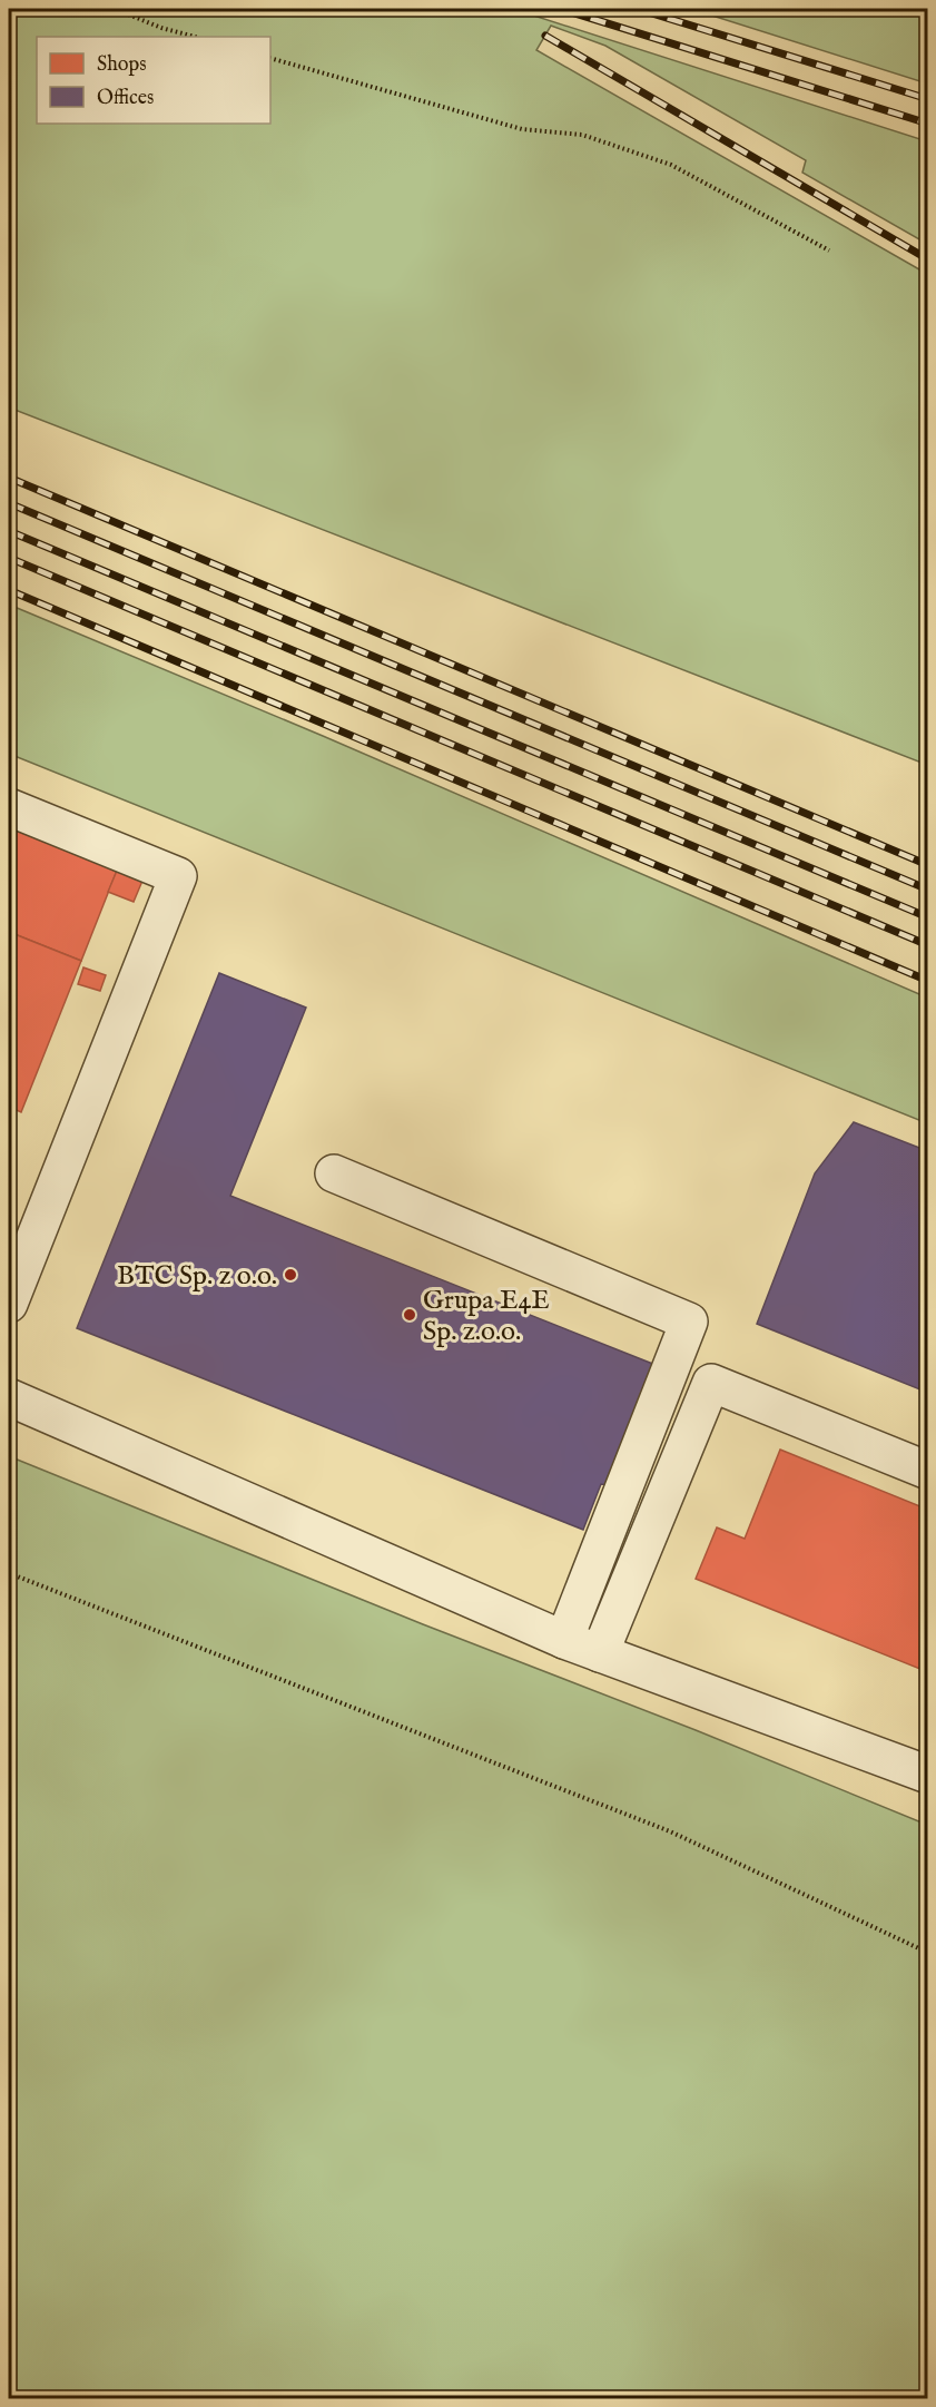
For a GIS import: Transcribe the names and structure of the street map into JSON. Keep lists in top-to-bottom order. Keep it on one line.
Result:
{"places":["BTC Sp. z o.o.","Grupa E4E Sp. z.o.o."],"legend":["Shops","Offices"]}
